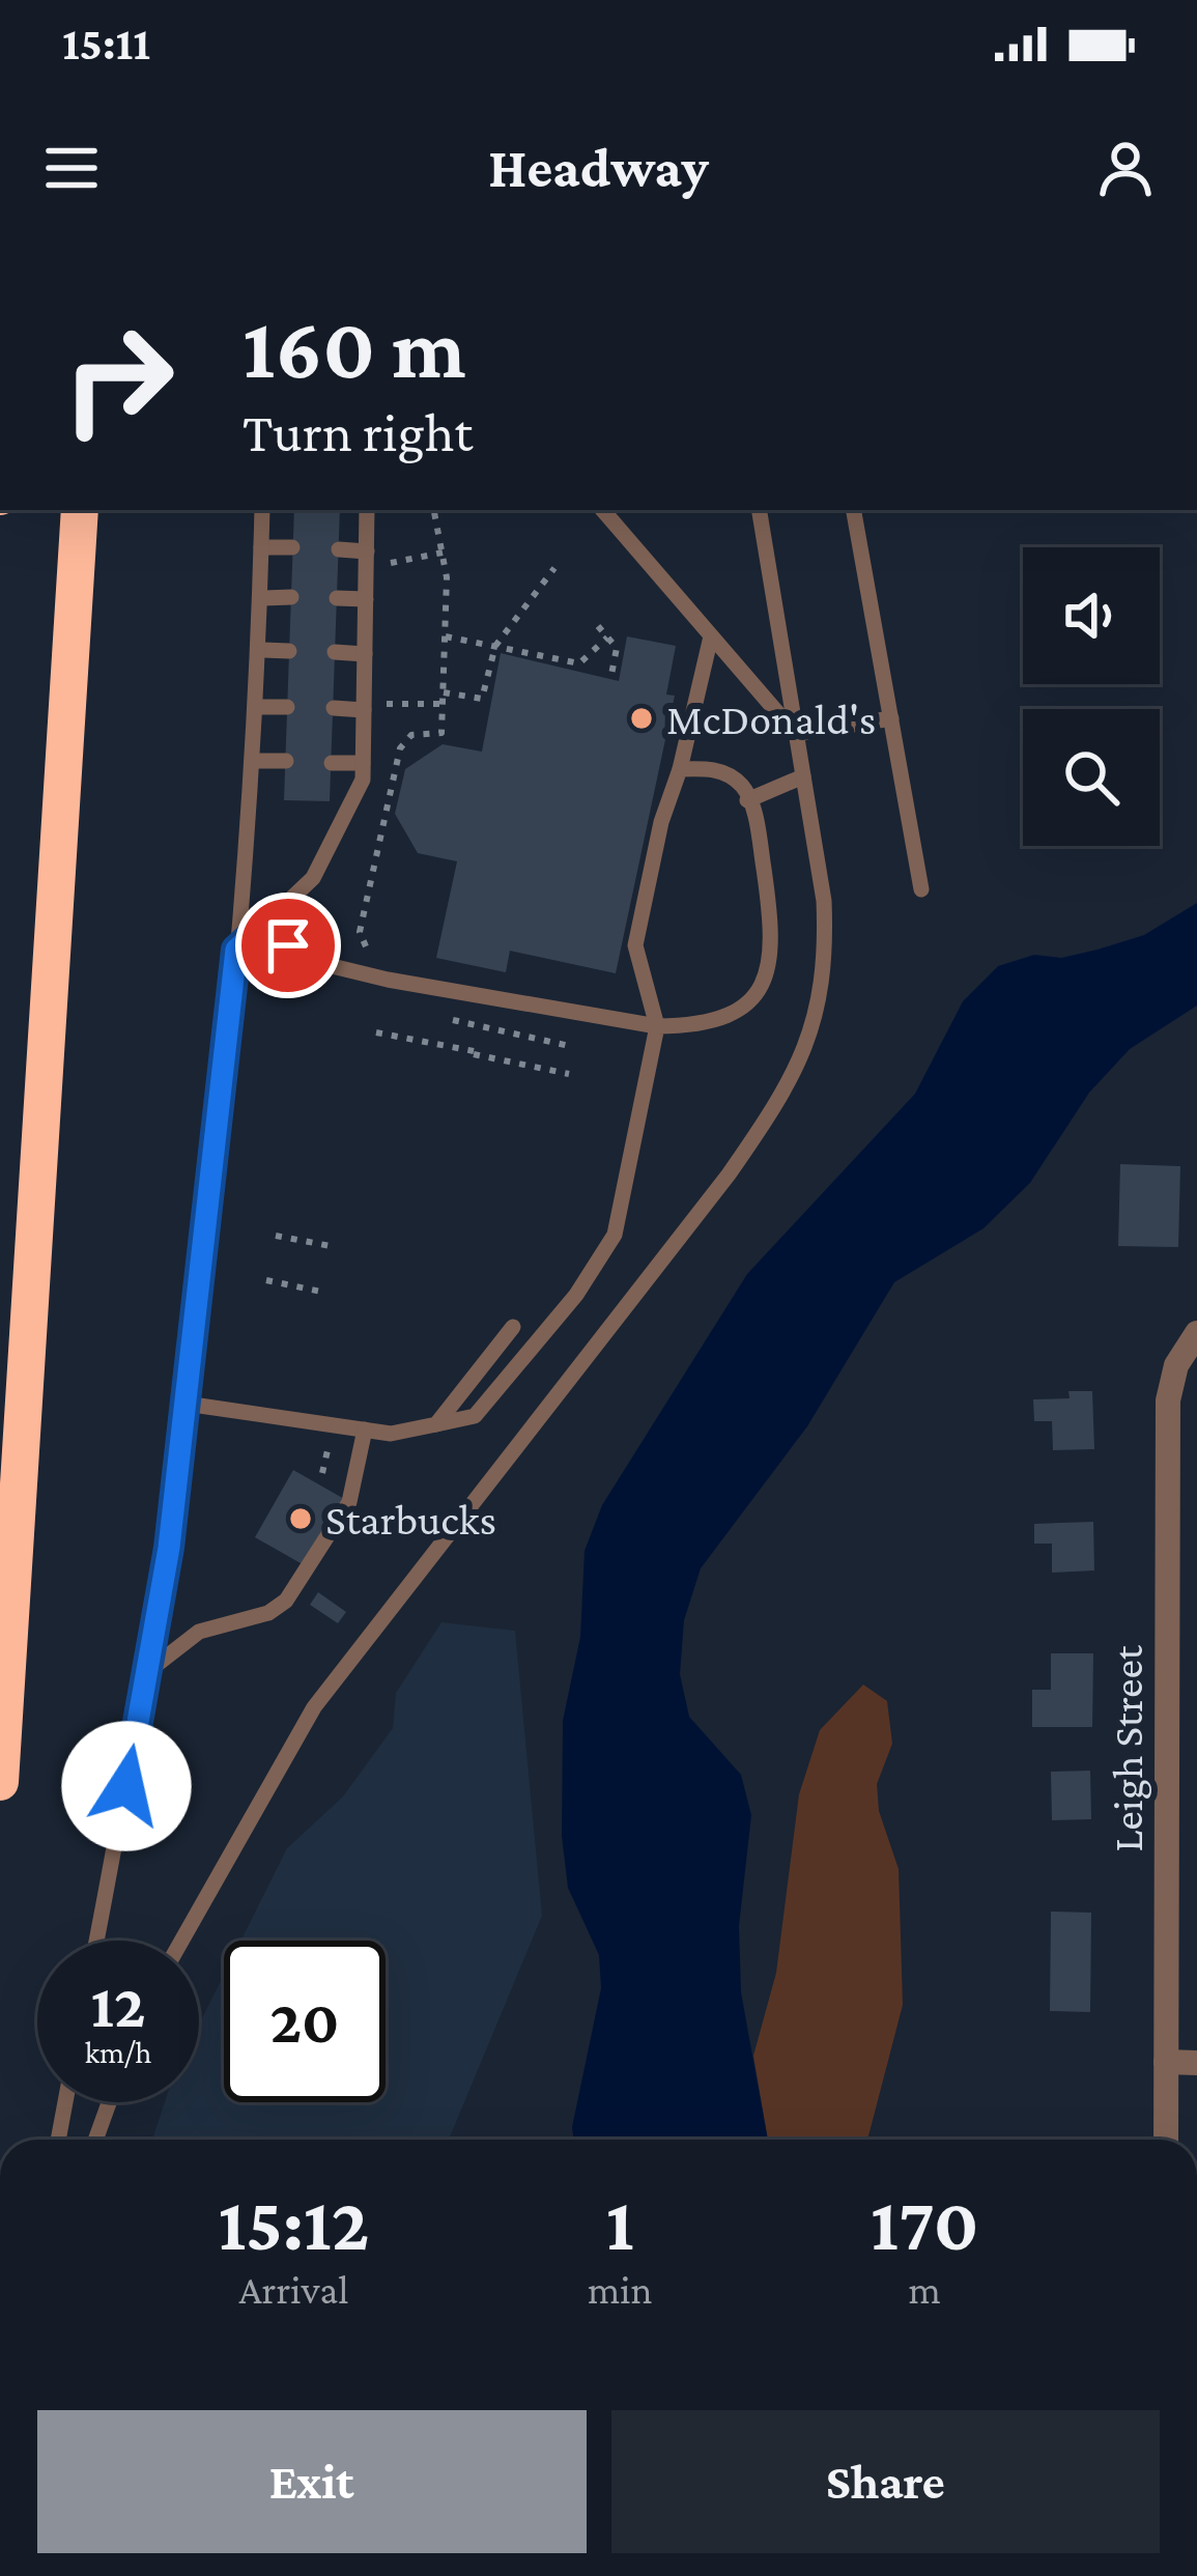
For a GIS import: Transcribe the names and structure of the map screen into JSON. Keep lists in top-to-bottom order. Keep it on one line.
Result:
{"streets":{"street":["Leigh Street"]},"places":["McDonald's","Starbucks"],"page":{"status":"15:11","header":"Headway","turn":["160 m","Turn right"],"speed":"12 km/h","limit":"20","eta":["15:12","Arrival","1","min","170","m"],"buttons":["Exit","Share"]}}
